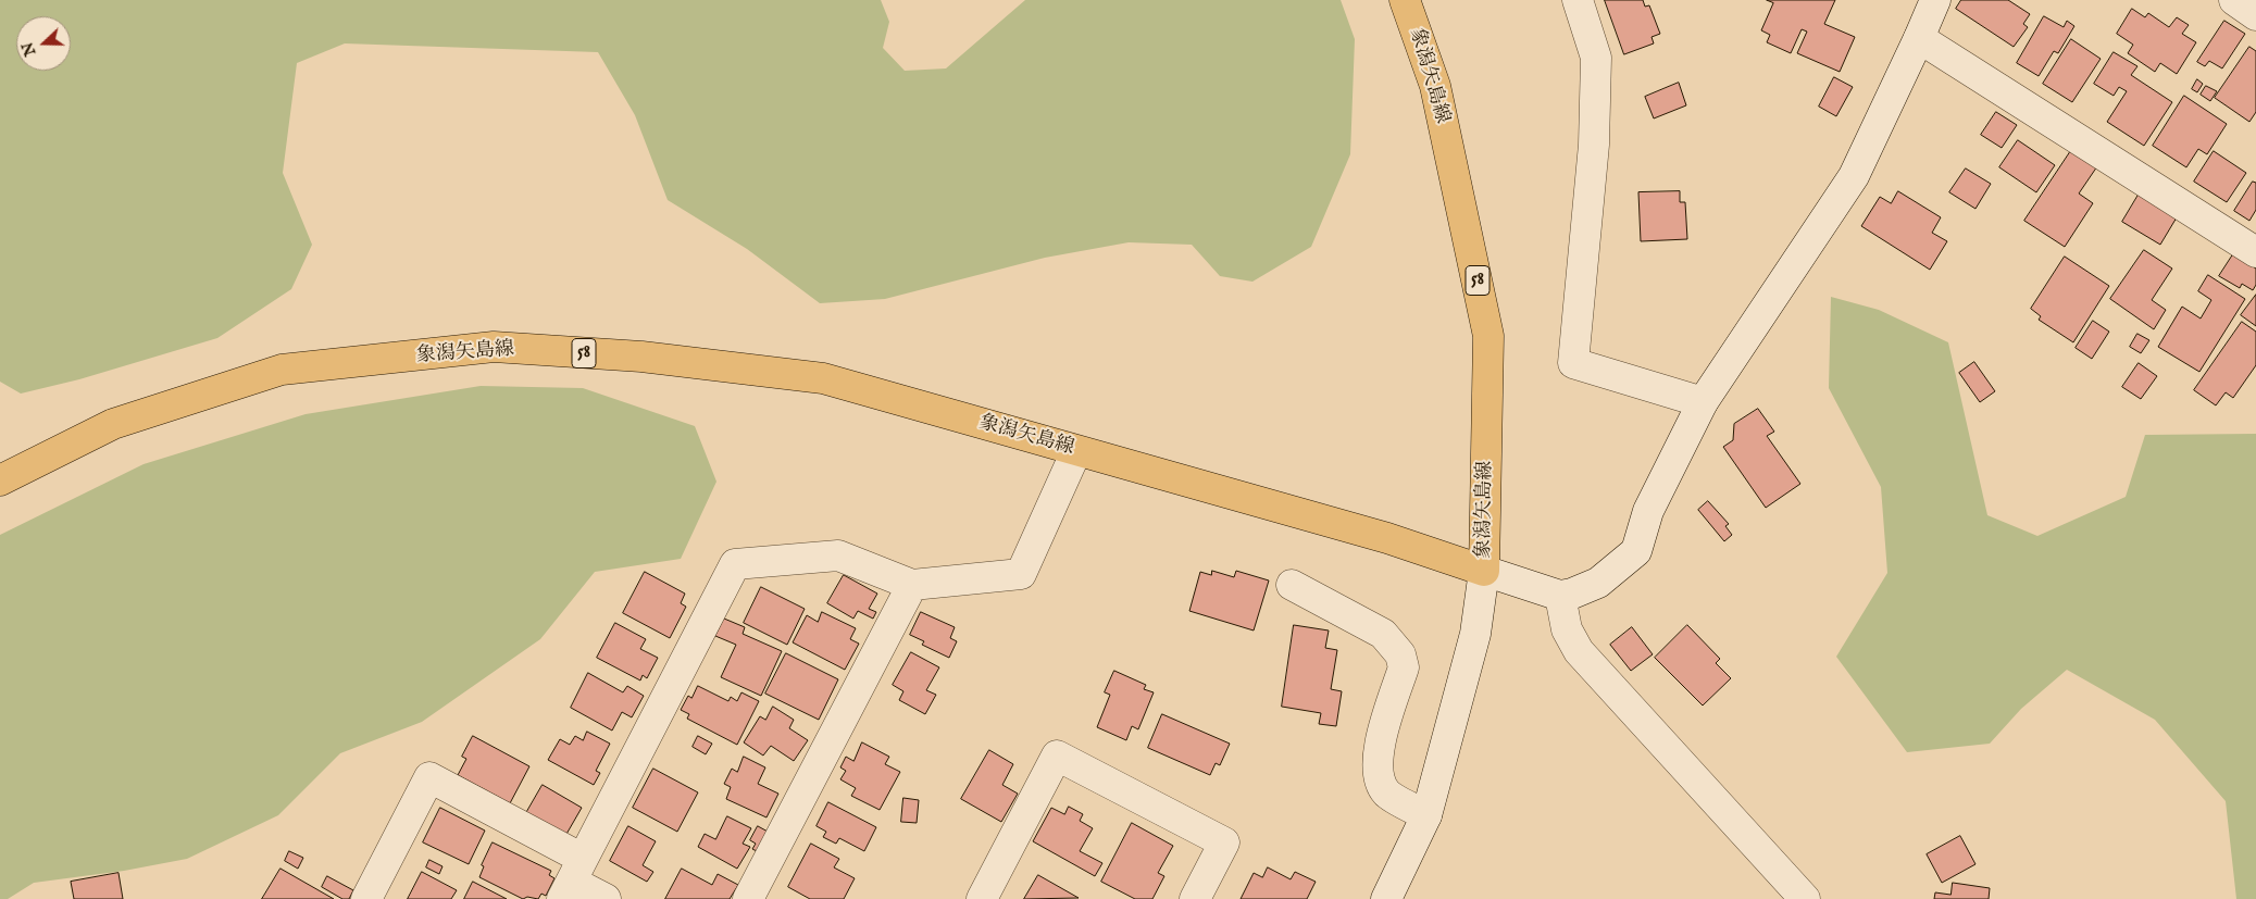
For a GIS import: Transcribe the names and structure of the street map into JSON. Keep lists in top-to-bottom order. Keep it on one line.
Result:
{"streets":{"main road":["象潟矢島線","58"]},"north":"left"}
